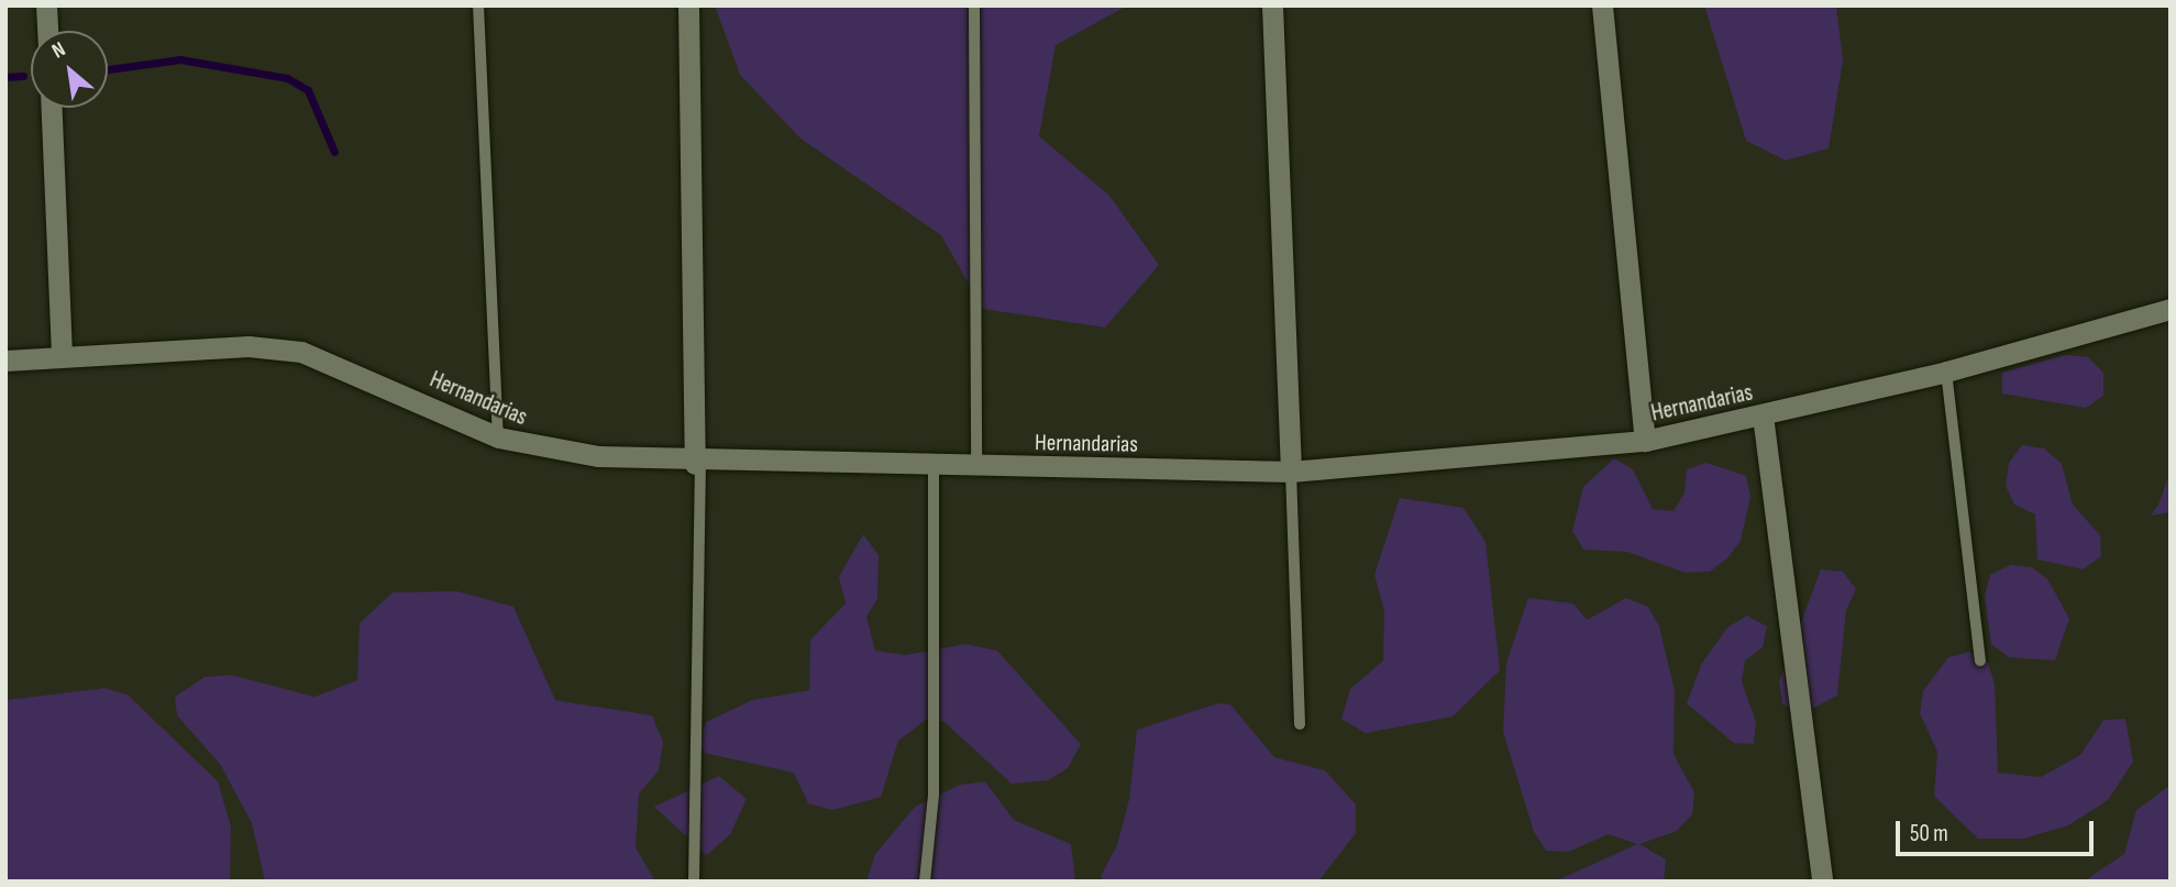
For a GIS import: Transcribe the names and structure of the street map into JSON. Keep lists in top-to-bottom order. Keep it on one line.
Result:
{"streets":{"street":["Hernandarias"]},"scale_bar":"50 m","north":"top left"}
